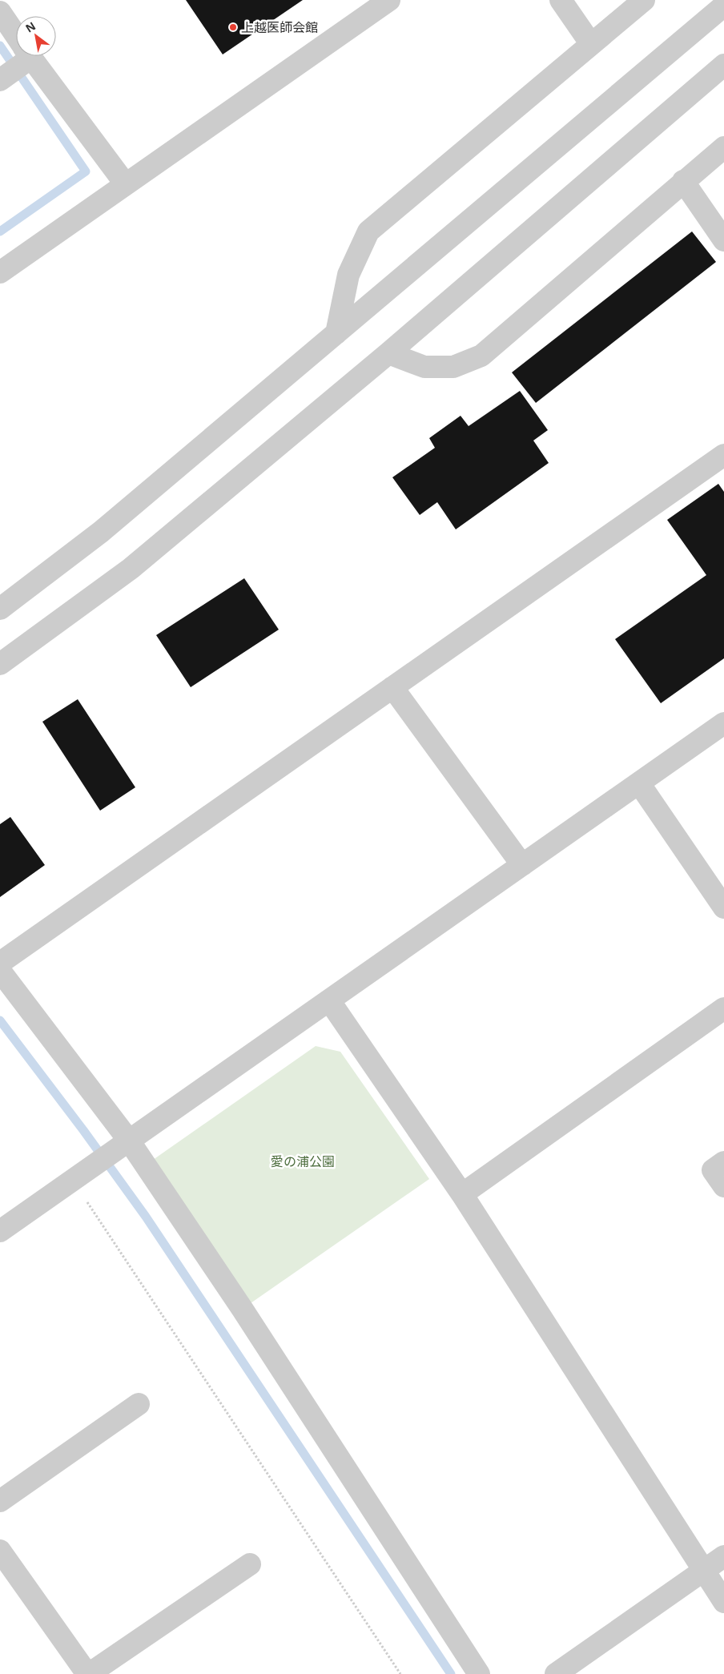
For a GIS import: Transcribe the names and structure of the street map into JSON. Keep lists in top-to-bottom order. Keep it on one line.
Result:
{"parks":["愛の浦公園"],"places":["上越医師会館"],"north":"top left"}
